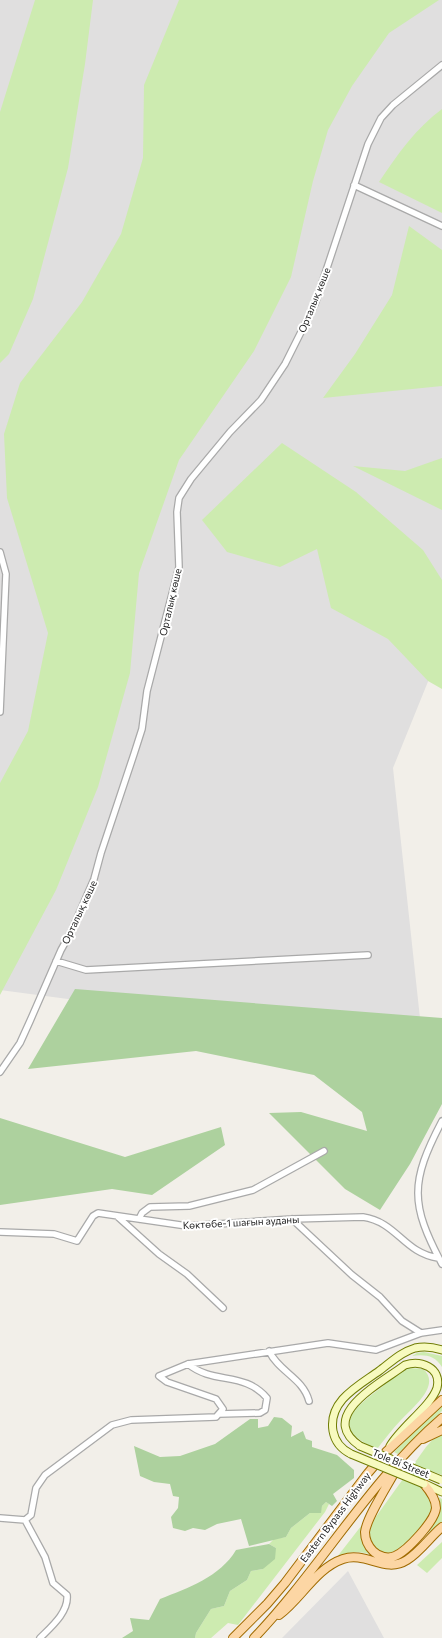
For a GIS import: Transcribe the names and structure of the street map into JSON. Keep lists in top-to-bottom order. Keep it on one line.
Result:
{"streets":{"main road":["Tole Bi Street","Eastern Bypass Highway"],"street":["Орталық көше","Көктөбе-1 шағын ауданы"]},"crossings":[["Tole Bi Street","Eastern Bypass Highway"]]}
